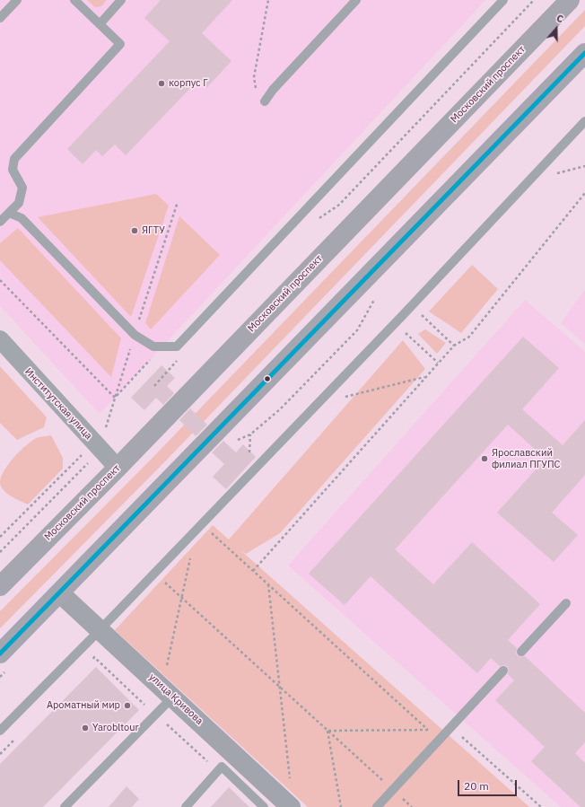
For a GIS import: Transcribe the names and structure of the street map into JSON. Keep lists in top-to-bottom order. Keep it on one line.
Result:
{"streets":{"main road":["Московский проспект"],"street":["Институтская улица","улица Кривова"]},"crossings":[["Московский проспект","Институтская улица"]],"places":["корпус Г","ЯГТУ","Ярославский филиал ПГУПС","Ароматный мир","Yarobltour"],"scale_bar":"20 m","north":"top"}
